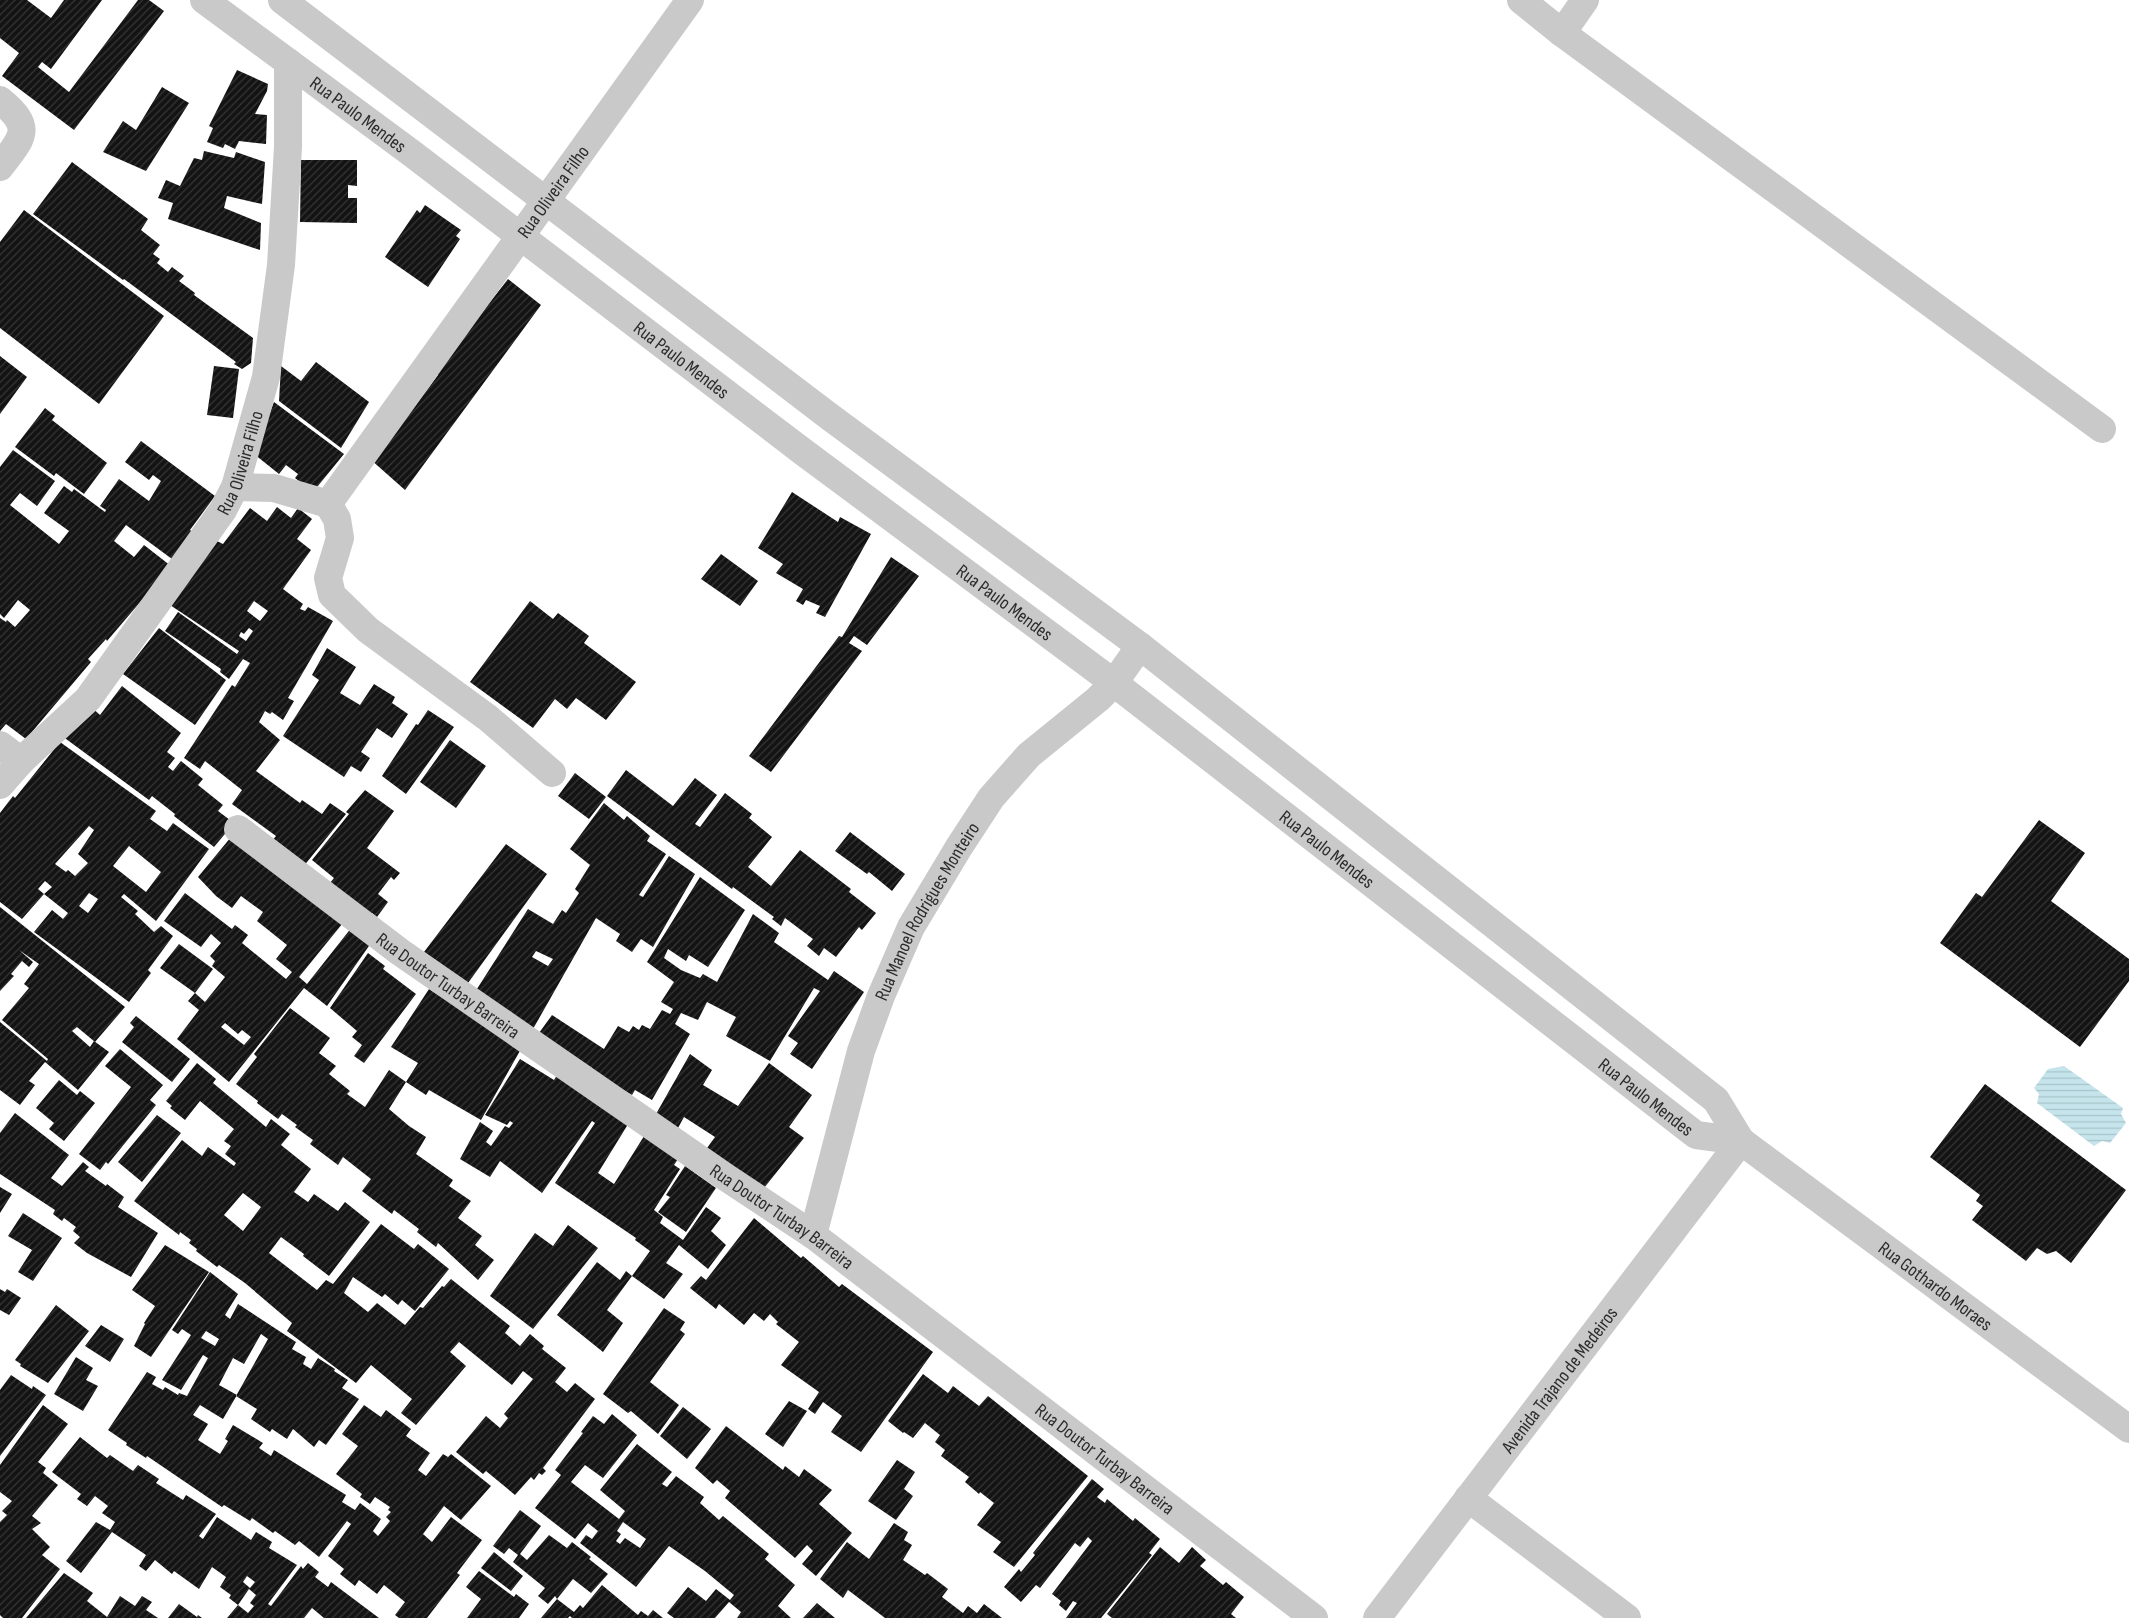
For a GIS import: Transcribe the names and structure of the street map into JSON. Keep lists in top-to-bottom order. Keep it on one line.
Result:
{"streets":{"street":["Rua Paulo Mendes","Rua Oliveira Filho","Rua Manoel Rodrigues Monteiro","Rua Doutor Turbay Barreira","Rua Gothardo Moraes","Avenida Trajano de Medeiros"]},"crossings":[["Rua Paulo Mendes","Rua Oliveira Filho"],["Rua Paulo Mendes","Rua Manoel Rodrigues Monteiro"],["Rua Paulo Mendes","Rua Gothardo Moraes"],["Rua Paulo Mendes","Avenida Trajano de Medeiros"],["Rua Manoel Rodrigues Monteiro","Rua Doutor Turbay Barreira"],["Rua Gothardo Moraes","Avenida Trajano de Medeiros"]]}
